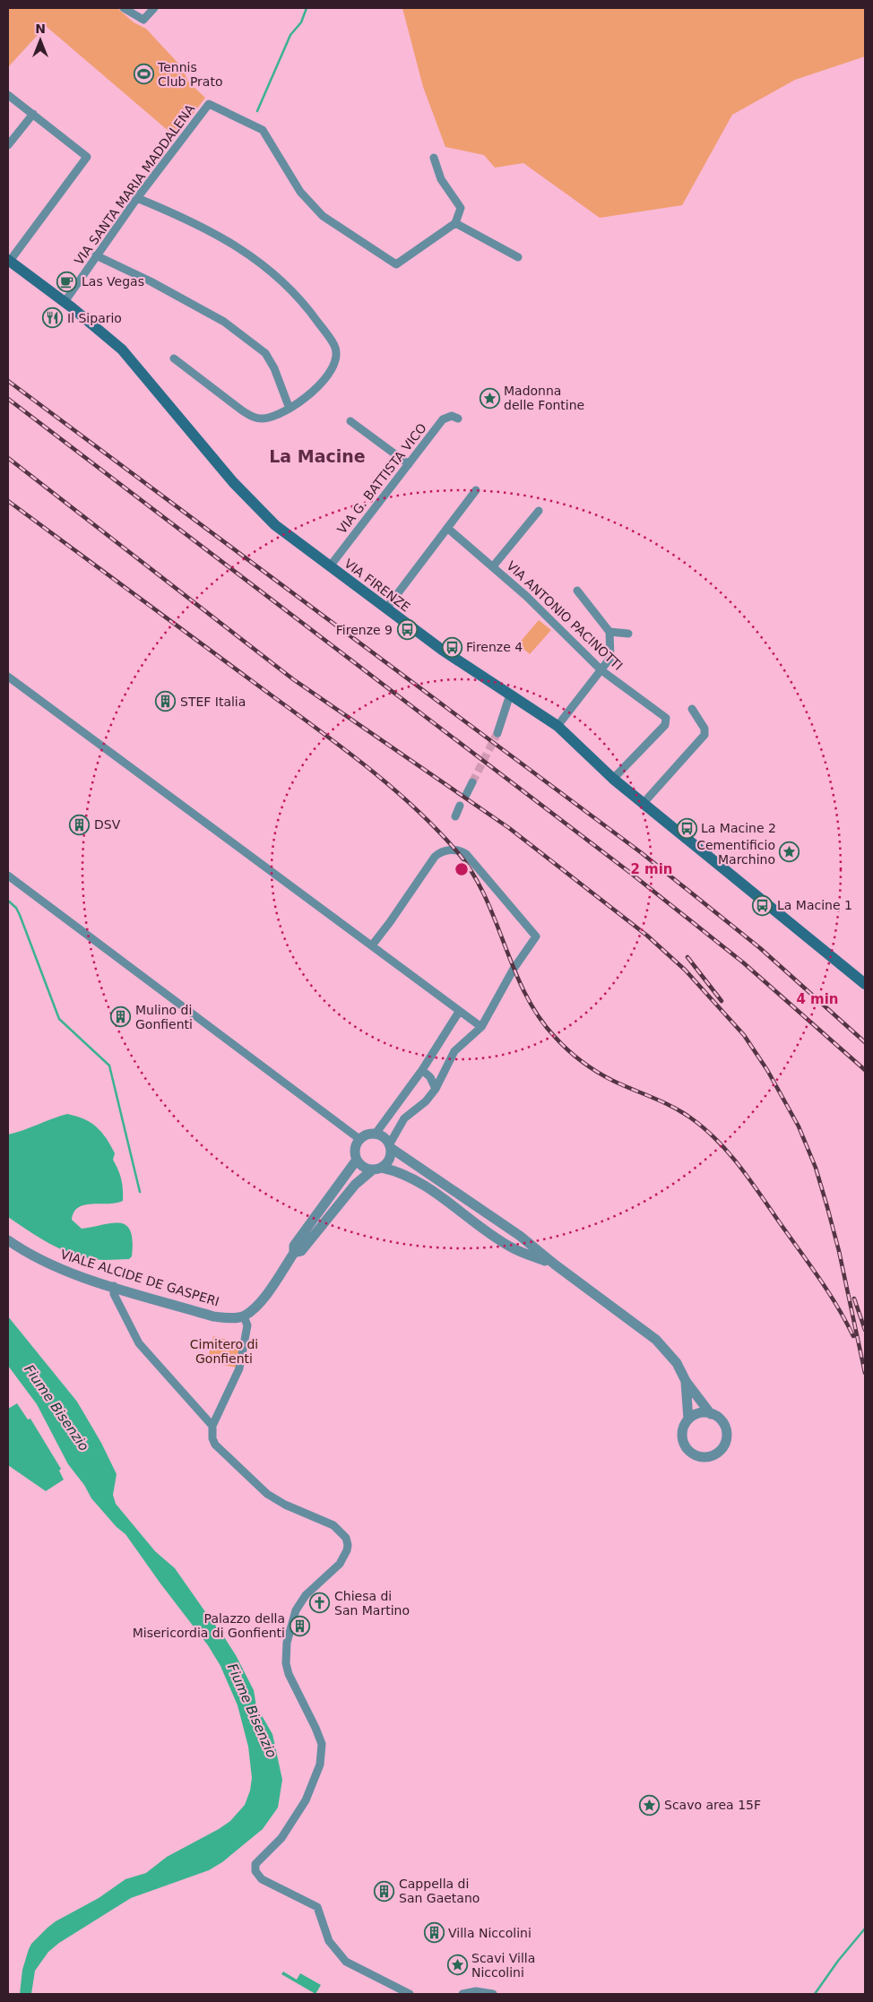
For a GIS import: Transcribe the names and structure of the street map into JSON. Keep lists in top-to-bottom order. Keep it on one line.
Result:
{"streets":{"main road":["VIA FIRENZE"],"street":["VIA SANTA MARIA MADDALENA","VIA G. BATTISTA VICO","VIA ANTONIO PACINOTTI","VIALE ALCIDE DE GASPERI"]},"crossings":[["VIA SANTA MARIA MADDALENA","VIA FIRENZE"],["VIA G. BATTISTA VICO","VIA FIRENZE"],["VIA FIRENZE","VIA ANTONIO PACINOTTI"]],"districts":["La Macine"],"water":["Fiume Bisenzio"],"parks":["Cimitero di Gonfienti"],"places":{"sports":["Tennis Club Prato"],"cafe":["Las Vegas"],"restaurant":["Il Sipario"],"place":["Madonna delle Fontine","Cementificio Marchino","Scavo area 15F","Scavi Villa Niccolini"],"bus stop":["Firenze 9","Firenze 4","La Macine 2","La Macine 1"],"building":["STEF Italia","DSV","Mulino di Gonfienti","Palazzo della Misericordia di Gonfienti","Cappella di San Gaetano","Villa Niccolini"],"church":["Chiesa di San Martino"]},"north":"top","rings":["2 min","4 min"]}
